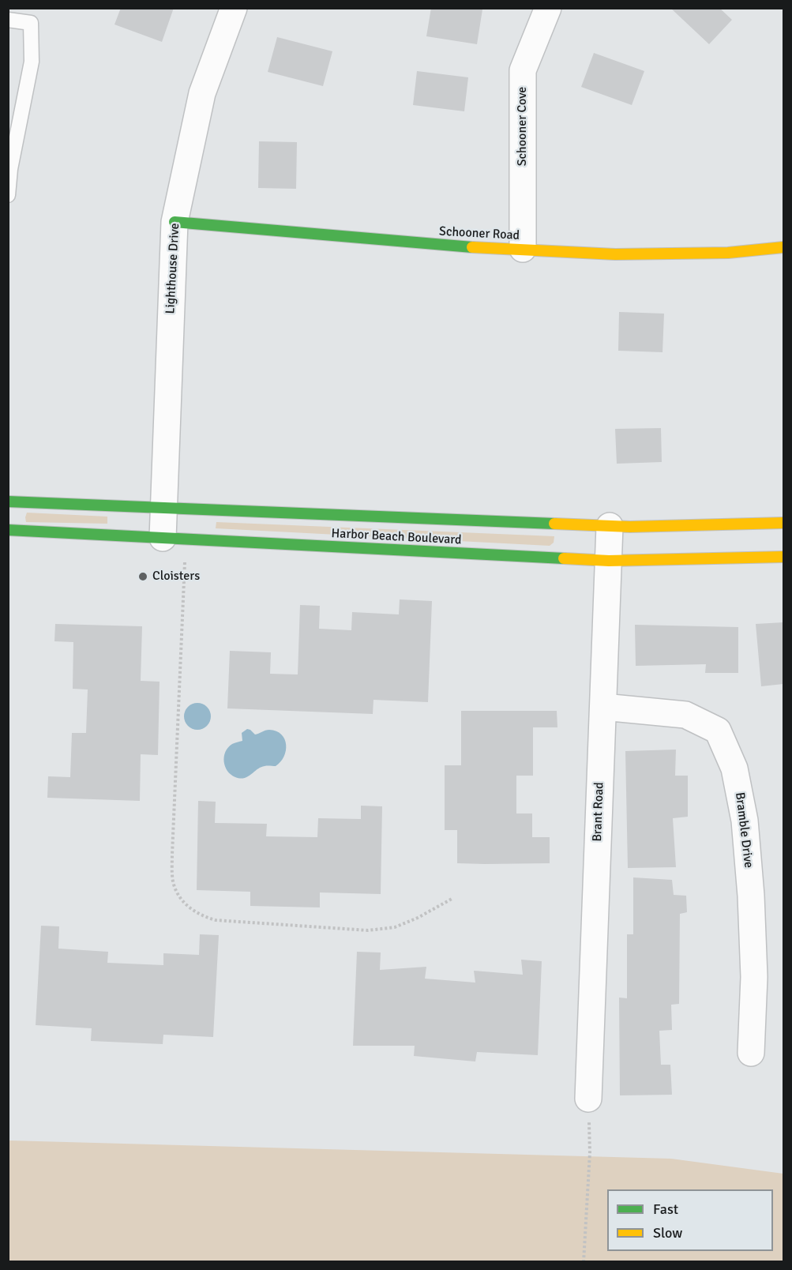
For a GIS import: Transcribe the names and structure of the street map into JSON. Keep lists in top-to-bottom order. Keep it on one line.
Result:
{"streets":{"street":["Schooner Cove","Schooner Road","Lighthouse Drive","Harbor Beach Boulevard","Brant Road","Bramble Drive"]},"crossings":[["Schooner Cove","Schooner Road"],["Schooner Road","Lighthouse Drive"],["Lighthouse Drive","Harbor Beach Boulevard"],["Harbor Beach Boulevard","Brant Road"],["Brant Road","Bramble Drive"]],"places":["Cloisters"],"legend":["Fast","Slow"]}
